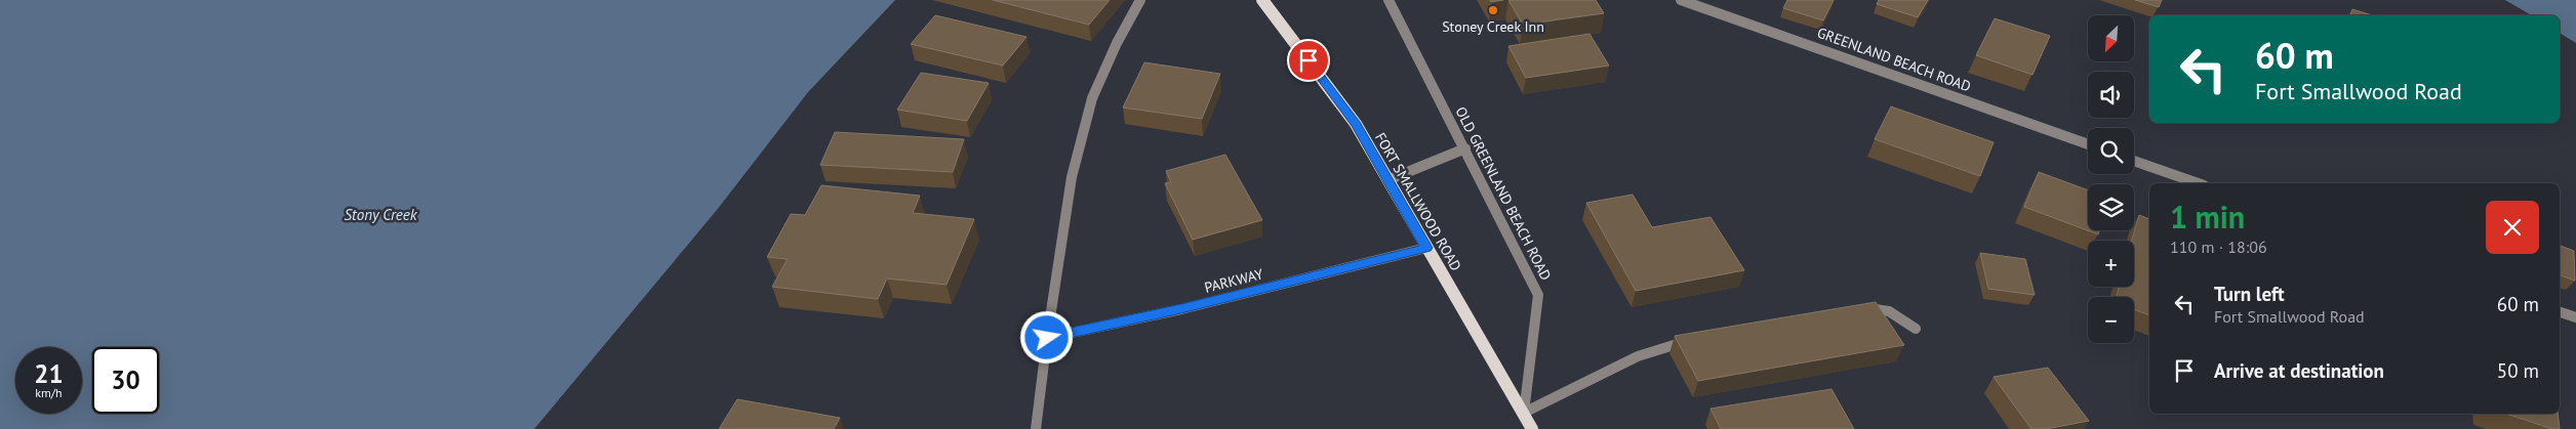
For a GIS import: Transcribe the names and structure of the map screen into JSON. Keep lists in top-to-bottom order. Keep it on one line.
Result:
{"streets":{"main road":["FORT SMALLWOOD ROAD"],"street":["GREENLAND BEACH ROAD","OLD GREENLAND BEACH ROAD","PARKWAY"]},"crossings":[["OLD GREENLAND BEACH ROAD","FORT SMALLWOOD ROAD"],["FORT SMALLWOOD ROAD","PARKWAY"]],"water":["Stony Creek"],"places":["Stoney Creek Inn"],"north":"bottom left","page":{"map_buttons":["+","−"],"turn":["60 m","Fort Smallwood Road"],"heading":["1 min","110 m · 18:06"],"list":[{"name":"Turn left","note":"Fort Smallwood Road","value":"60 m"},{"name":"Arrive at destination","value":"50 m"}],"speed":"21 km/h","limit":"30"}}
